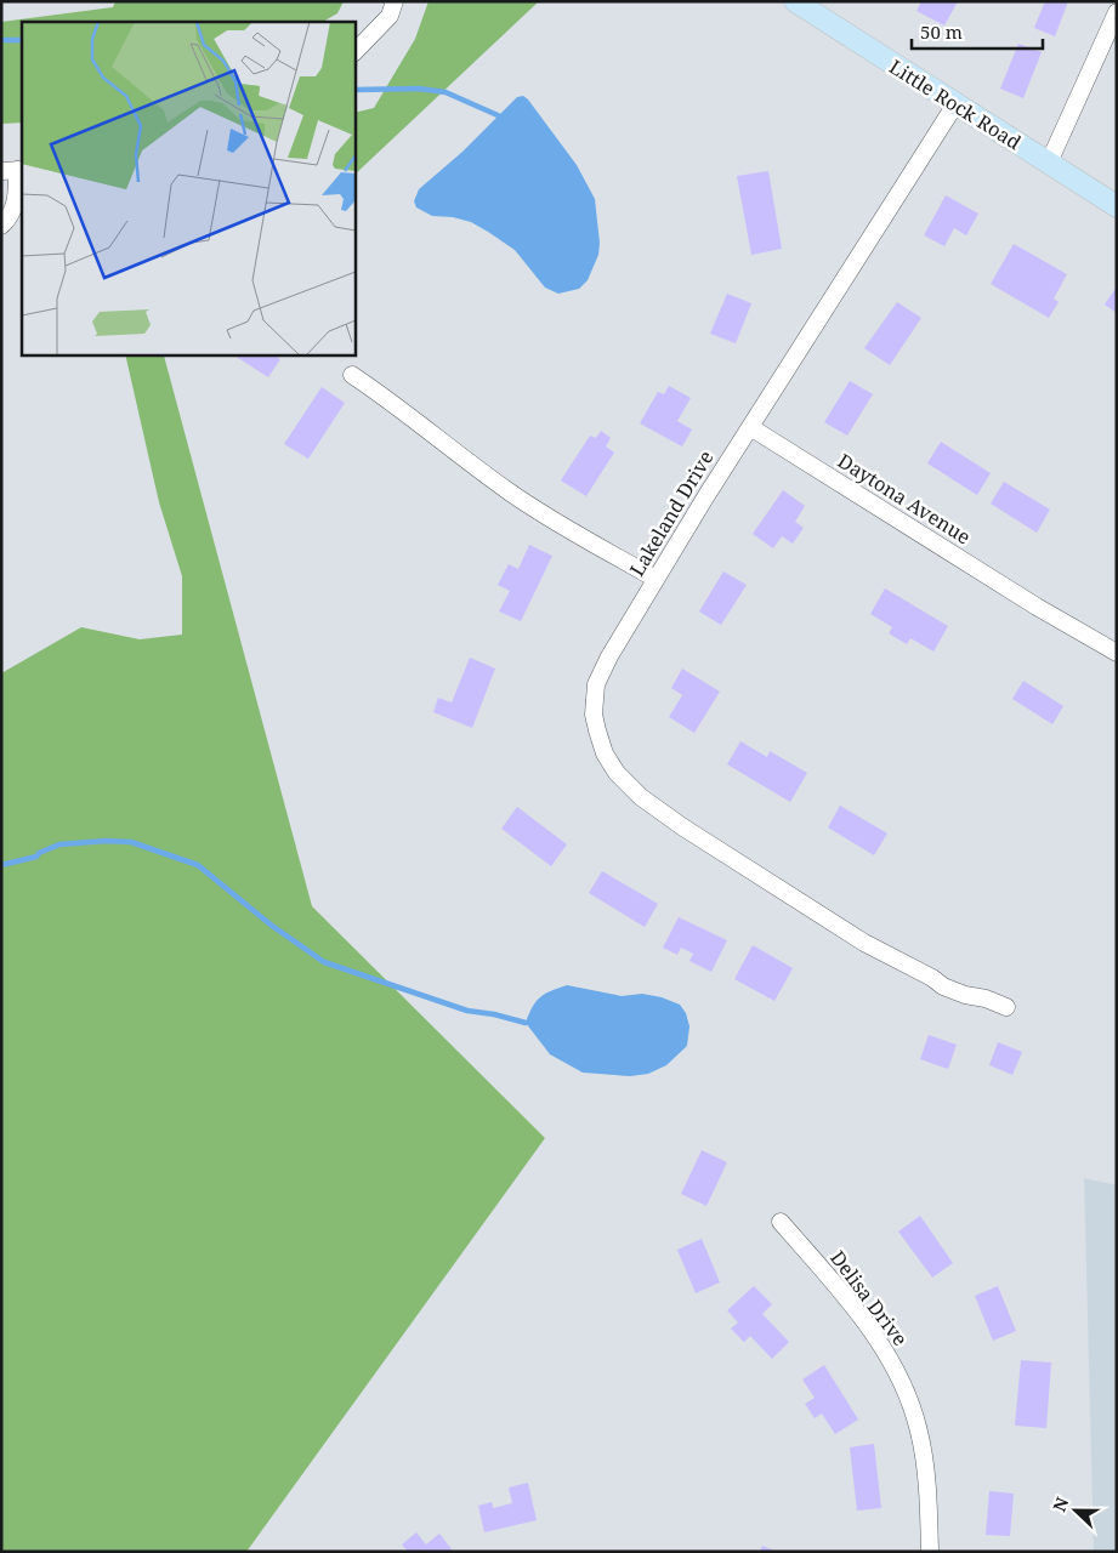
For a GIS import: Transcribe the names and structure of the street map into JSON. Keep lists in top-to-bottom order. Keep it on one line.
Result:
{"streets":{"main road":["Little Rock Road"],"street":["Daytona Avenue","Lakeland Drive","Delisa Drive"]},"crossings":[["Little Rock Road","Lakeland Drive"],["Daytona Avenue","Lakeland Drive"]],"scale_bar":"50 m","north":"left"}
